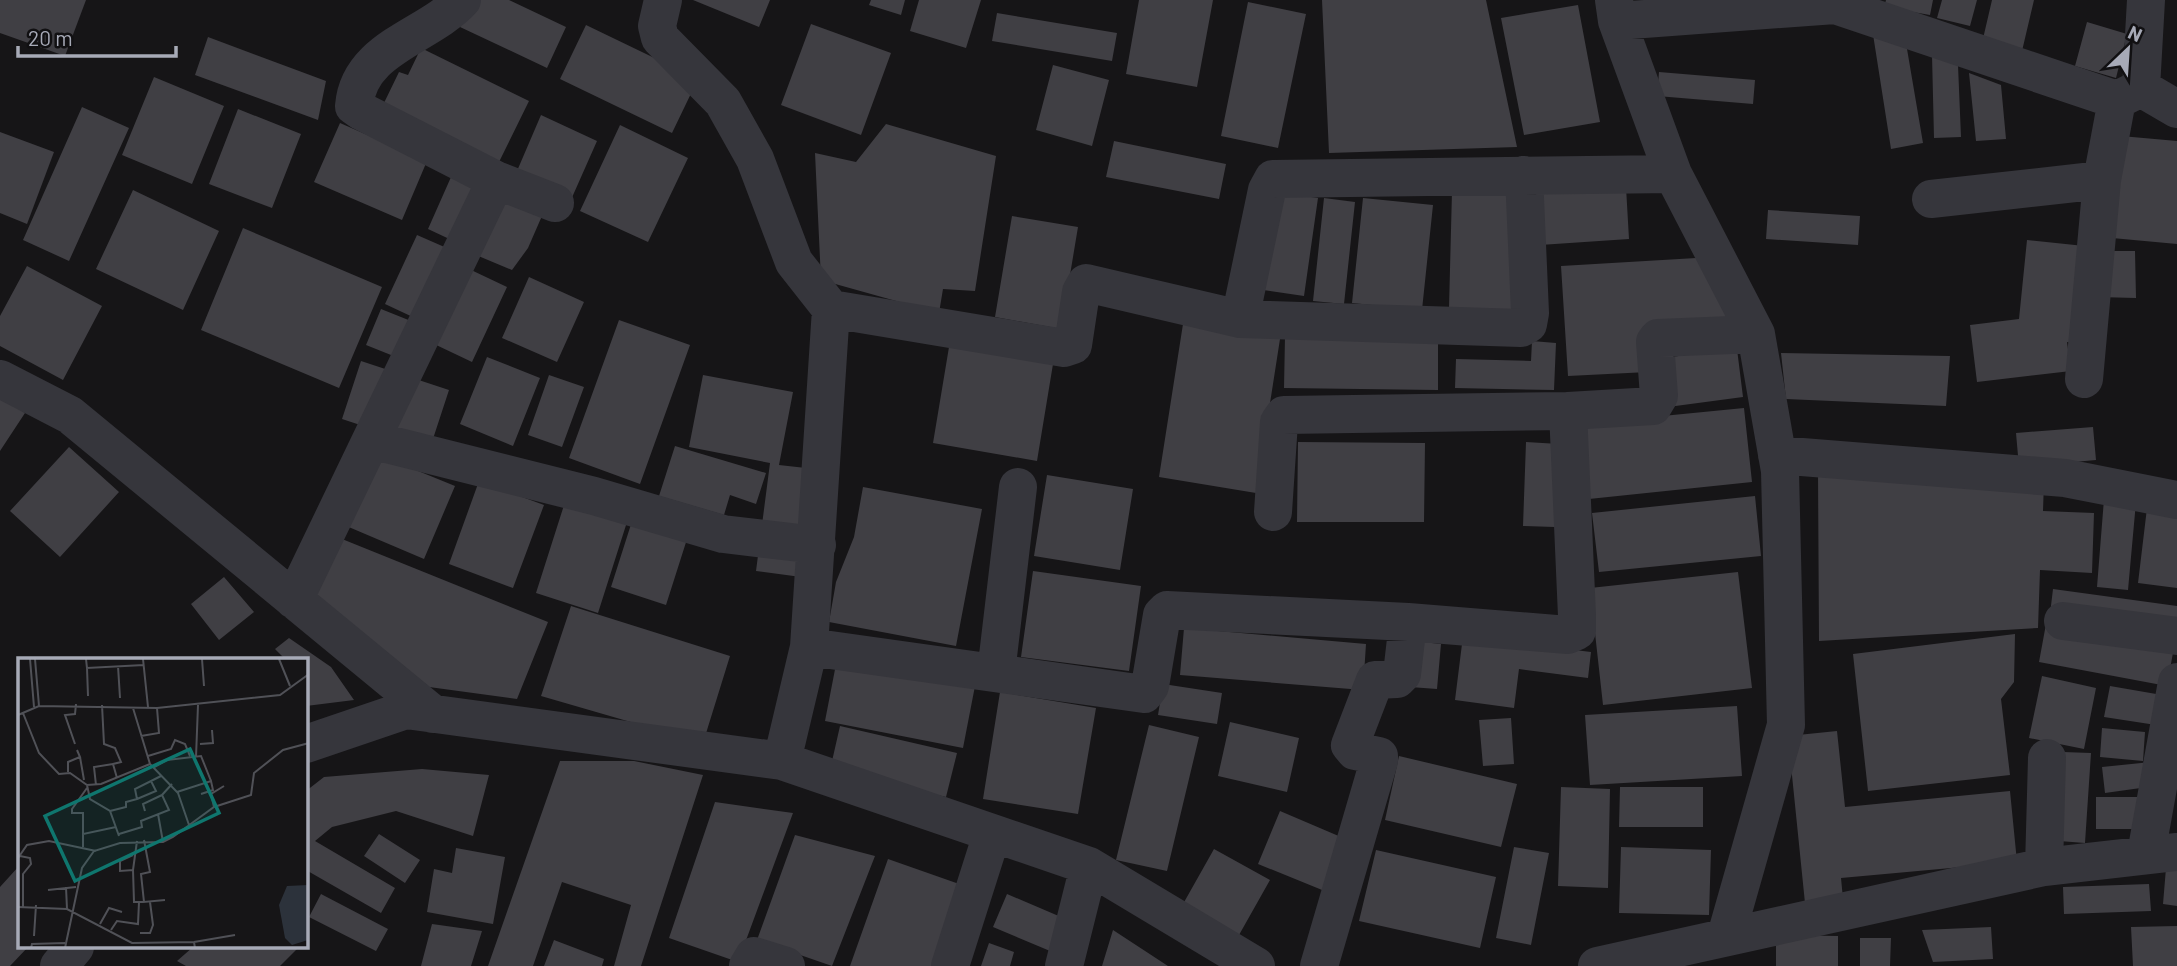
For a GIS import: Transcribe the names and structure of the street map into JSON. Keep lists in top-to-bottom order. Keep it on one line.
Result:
{"scale_bar":"20 m","north":"top right"}
